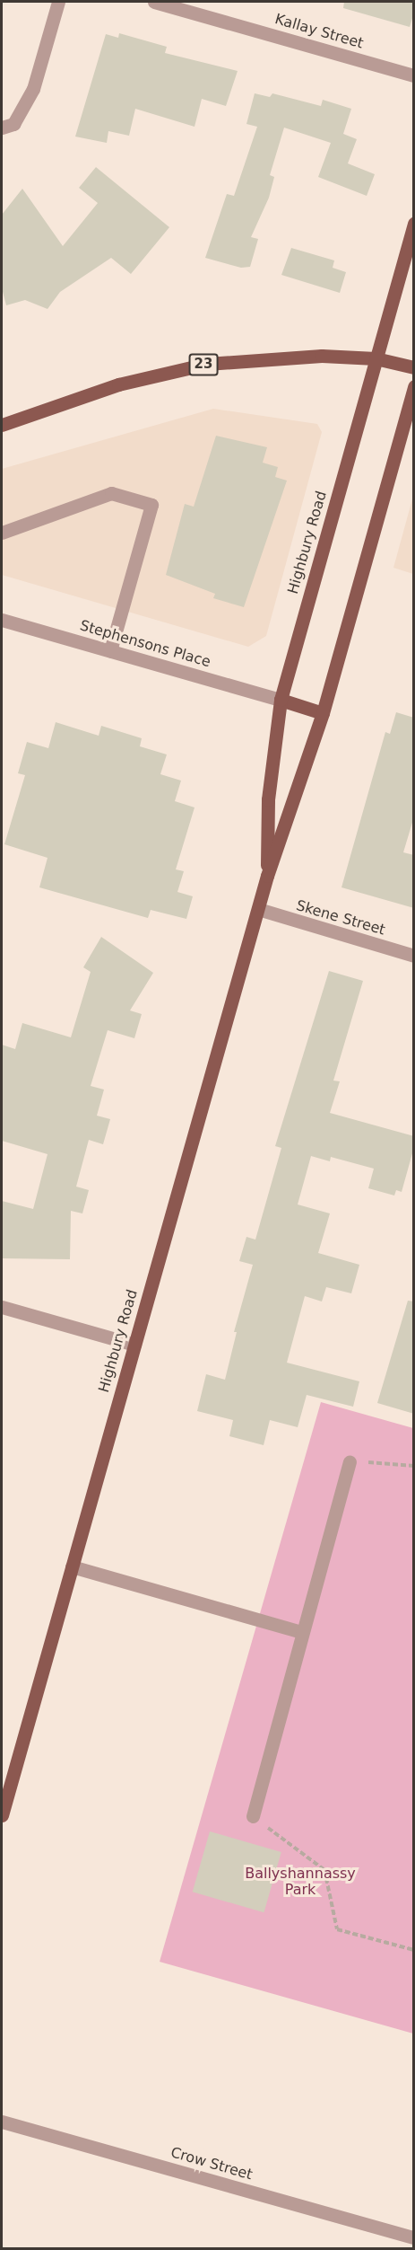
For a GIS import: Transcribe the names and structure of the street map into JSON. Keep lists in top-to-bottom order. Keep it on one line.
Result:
{"streets":{"main road":["23","Highbury Road"],"street":["Kallay Street","Stephensons Place","Skene Street","Crow Street"]},"crossings":[["23","Highbury Road"],["Highbury Road","Stephensons Place"],["Highbury Road","Skene Street"]],"parks":["Ballyshannassy Park"]}
